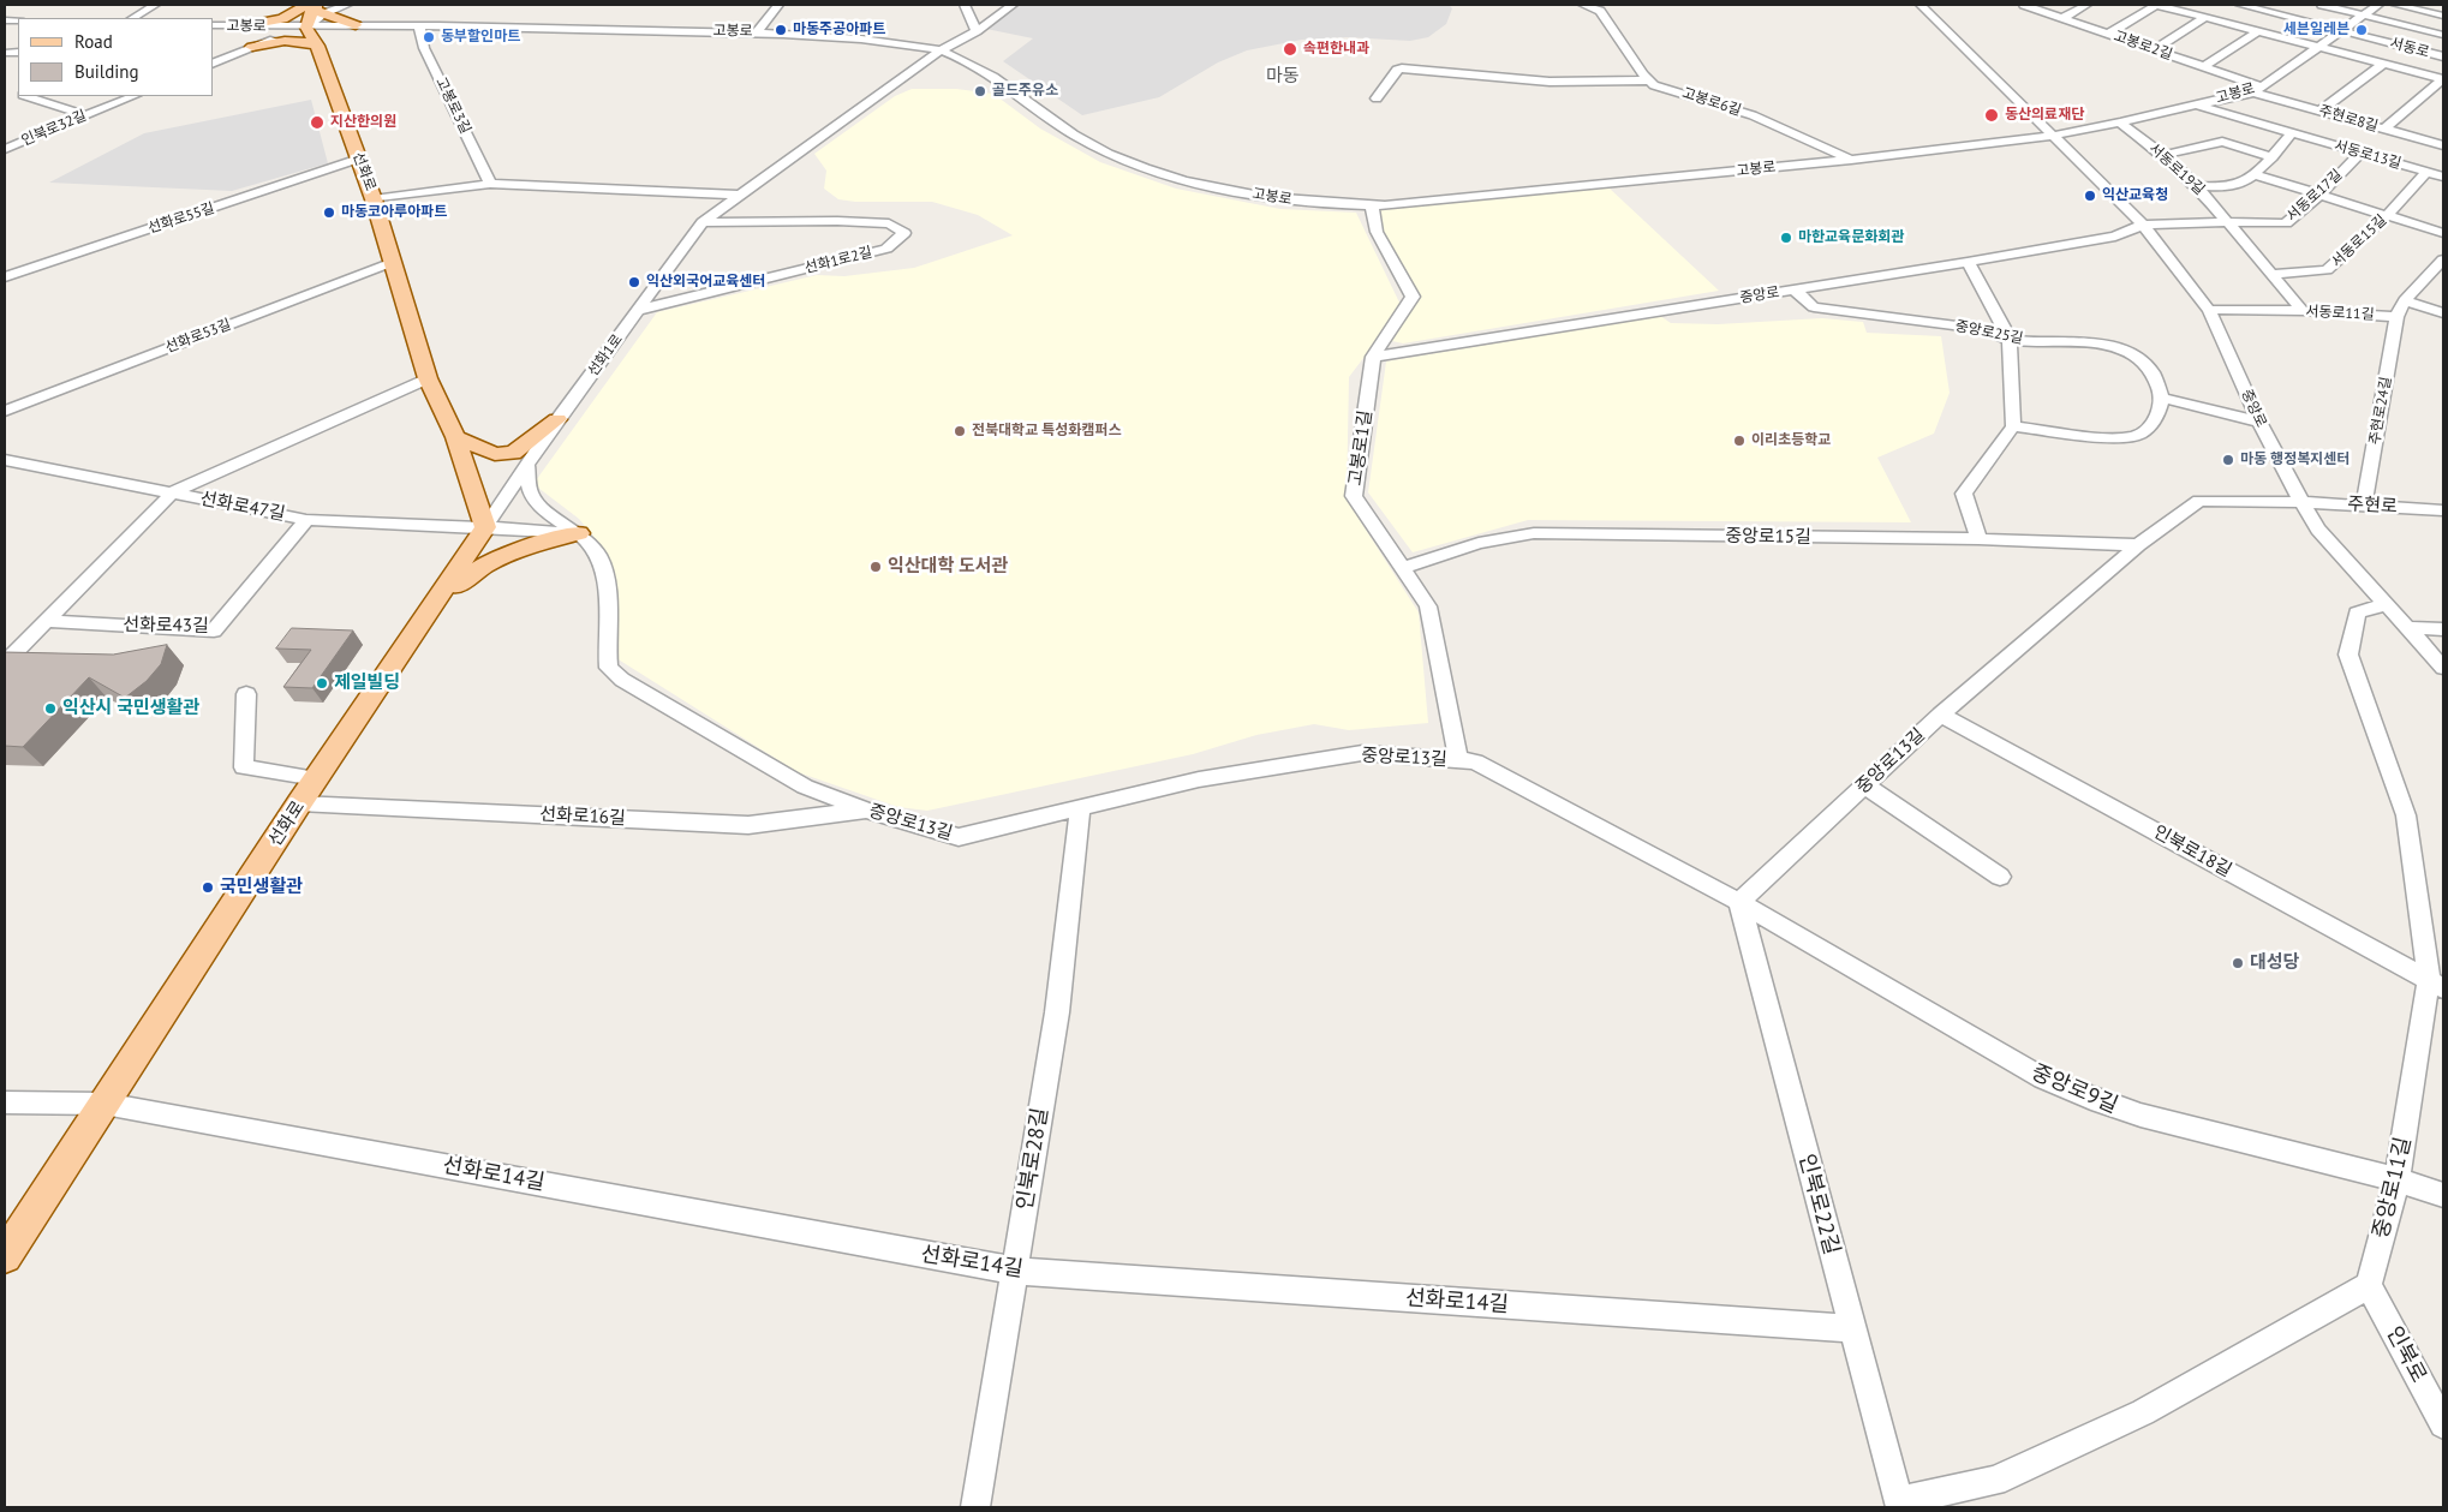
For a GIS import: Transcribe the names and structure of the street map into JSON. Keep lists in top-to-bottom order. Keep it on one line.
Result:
{"streets":{"main road":["선화로"],"street":["고봉로","고봉로2길","서동로","고봉로6길","고봉로3길","주현로8길","인북로32길","서동로13길","서동로19길","서동로17길","선화로55길","서동로15길","선화1로2길","중앙로","서동로11길","중앙로25길","선화로53길","선화1로","주현로24길","고봉로1길","주현로","선화로47길","중앙로15길","선화로43길","중앙로13길","선화로16길","인북로18길","중앙로9길","인북로28길","선화로14길","중앙로11길","인북로22길","인북로"]},"crossings":[["고봉로","고봉로2길"],["고봉로","서동로"],["고봉로","고봉로6길"],["고봉로","고봉로3길"],["고봉로","주현로8길"],["고봉로","서동로13길"],["고봉로","서동로19길"],["고봉로","선화로"],["고봉로","중앙로"],["고봉로","선화1로"],["고봉로","고봉로1길"],["고봉로2길","주현로8길"],["서동로13길","서동로17길"],["서동로13길","서동로15길"],["서동로19길","서동로17길"],["서동로19길","서동로15길"],["서동로19길","중앙로"],["서동로19길","서동로11길"],["선화로","선화로55길"],["선화로","선화로53길"],["선화로","선화1로"],["선화로","선화로47길"],["선화로","선화로16길"],["선화로","선화로14길"],["선화1로2길","선화1로"],["중앙로","서동로11길"],["중앙로","중앙로25길"],["중앙로","고봉로1길"],["중앙로","주현로"],["중앙로","중앙로13길"],["중앙로","중앙로11길"],["서동로11길","주현로24길"],["선화1로","선화로47길"],["주현로24길","주현로"],["고봉로1길","중앙로15길"],["고봉로1길","중앙로13길"],["주현로","중앙로13길"],["선화로47길","선화로43길"],["중앙로15길","중앙로13길"],["중앙로13길","선화로16길"],["중앙로13길","인북로18길"],["중앙로13길","중앙로9길"],["중앙로13길","인북로28길"],["중앙로13길","인북로22길"],["인북로18길","중앙로11길"],["중앙로9길","중앙로11길"],["중앙로9길","인북로22길"],["인북로28길","선화로14길"],["선화로14길","인북로22길"],["중앙로11길","인북로"]],"districts":["마동"],"places":["마동주공아파트","세븐일레븐","동부할인마트","속편한내과","골드주유소","동산의료재단","지산한의원","익산교육청","마동코아루아파트","마한교육문화회관","익산외국어교육센터","전북대학교 특성화캠퍼스","이리초등학교","마동 행정복지센터","익산대학 도서관","제일빌딩","익산시 국민생활관","국민생활관","대성당"],"legend":["Road","Building"]}
